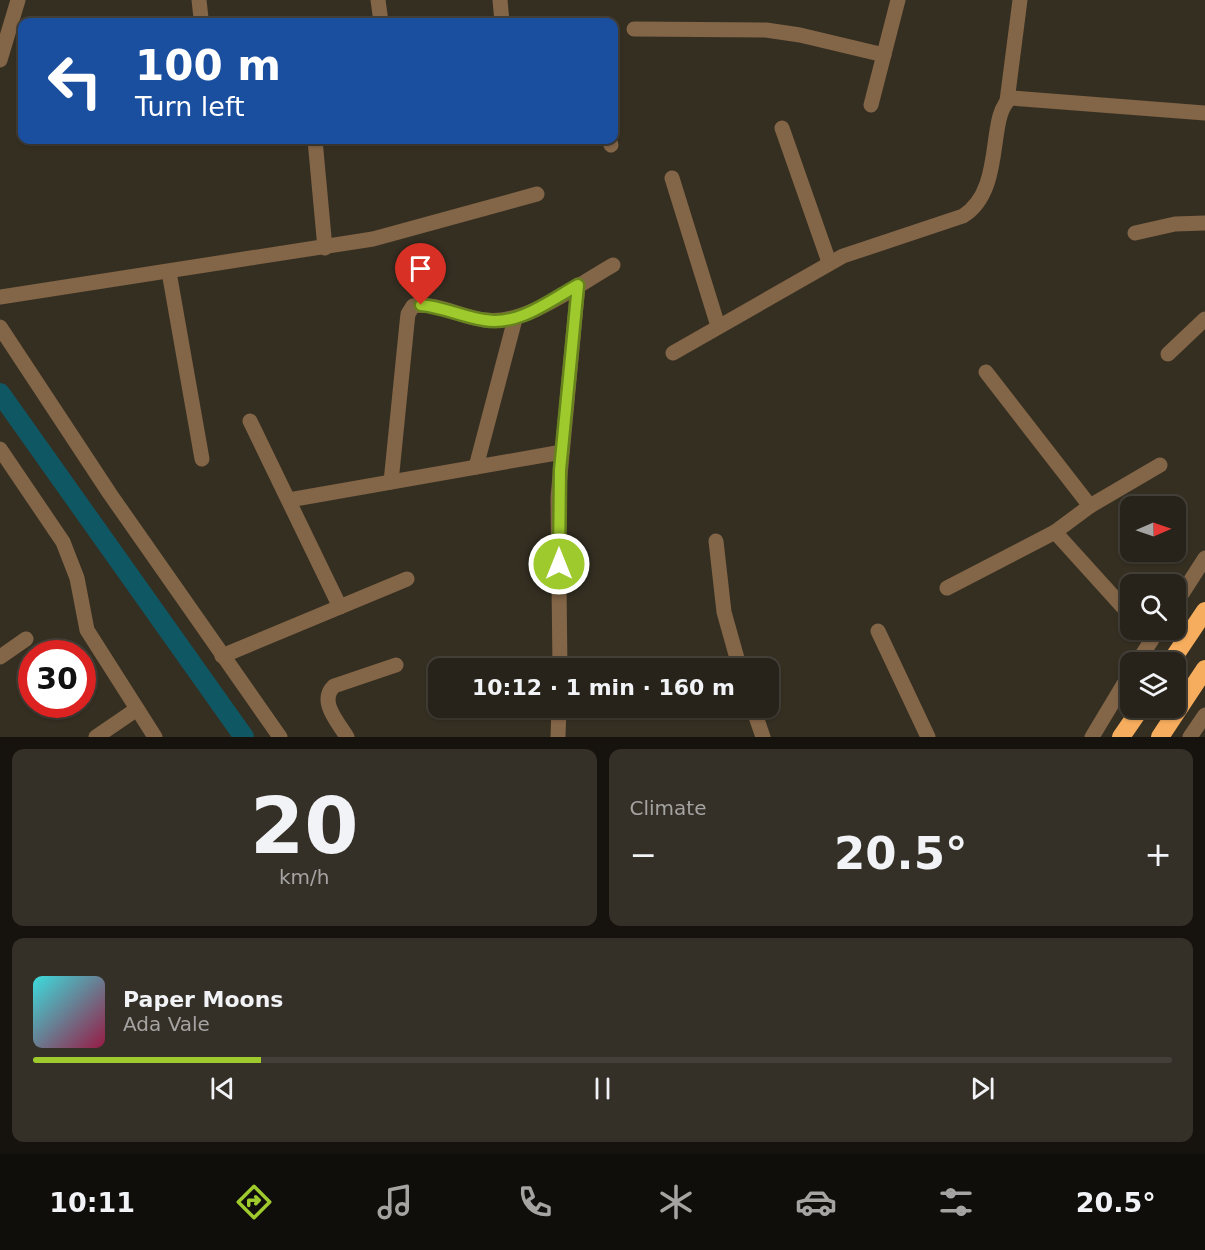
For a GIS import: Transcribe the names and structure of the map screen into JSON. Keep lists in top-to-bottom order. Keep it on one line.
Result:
{"north":"right","page":{"turn":["100 m","Turn left"],"limit":"30","trip":"10:12 · 1 min · 160 m","tile":[["20","km/h"],"Climate"],"heat":["−","20.5°","+"],"song":["Paper Moons","Ada Vale"],"tabs":["10:11","20.5°"]}}
